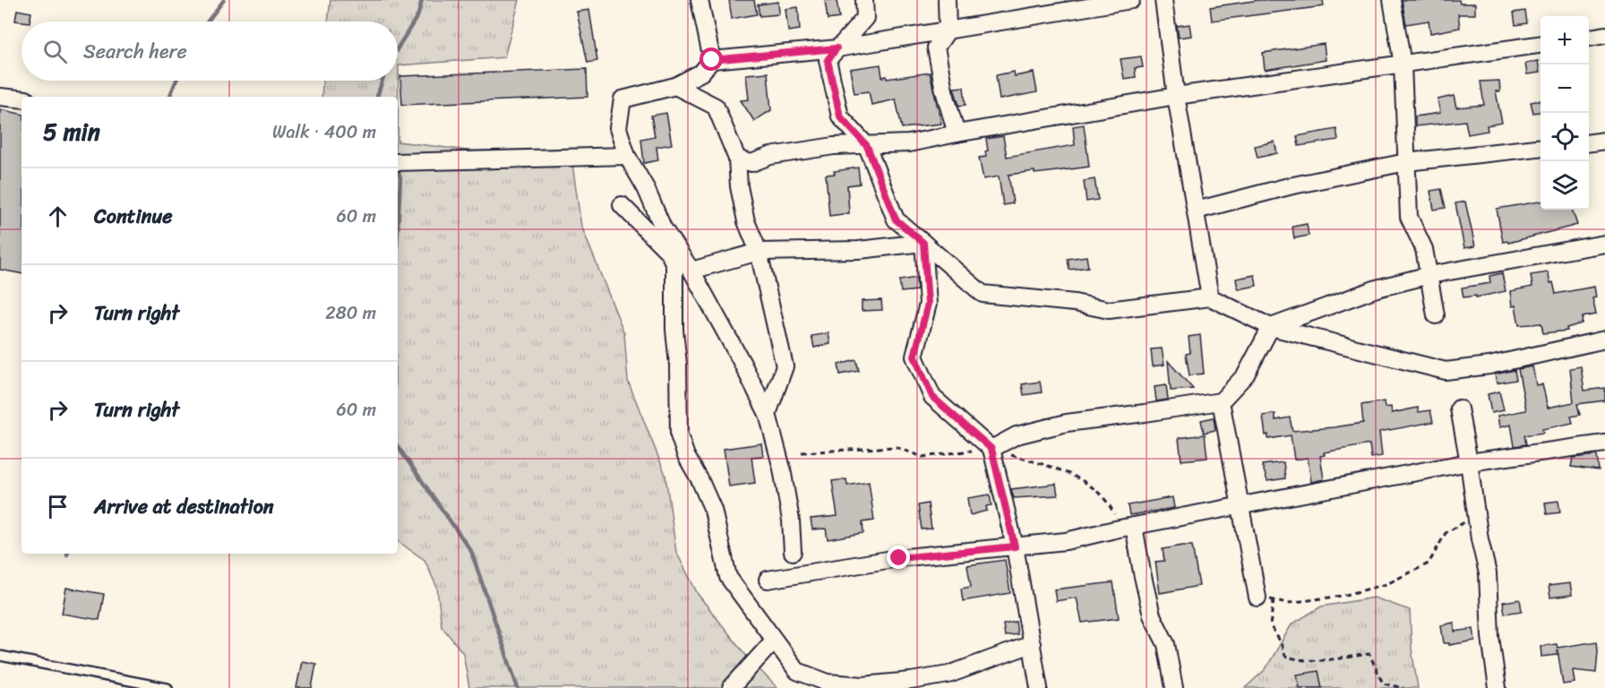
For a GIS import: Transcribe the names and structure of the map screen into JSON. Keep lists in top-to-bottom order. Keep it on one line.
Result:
{"page":{"map_buttons":["+","−"],"search":"Search here","heading":["5 min","Walk · 400 m"],"list":[["Continue","60 m"],["Turn right","280 m"],["Turn right","60 m"],"Arrive at destination"]}}
